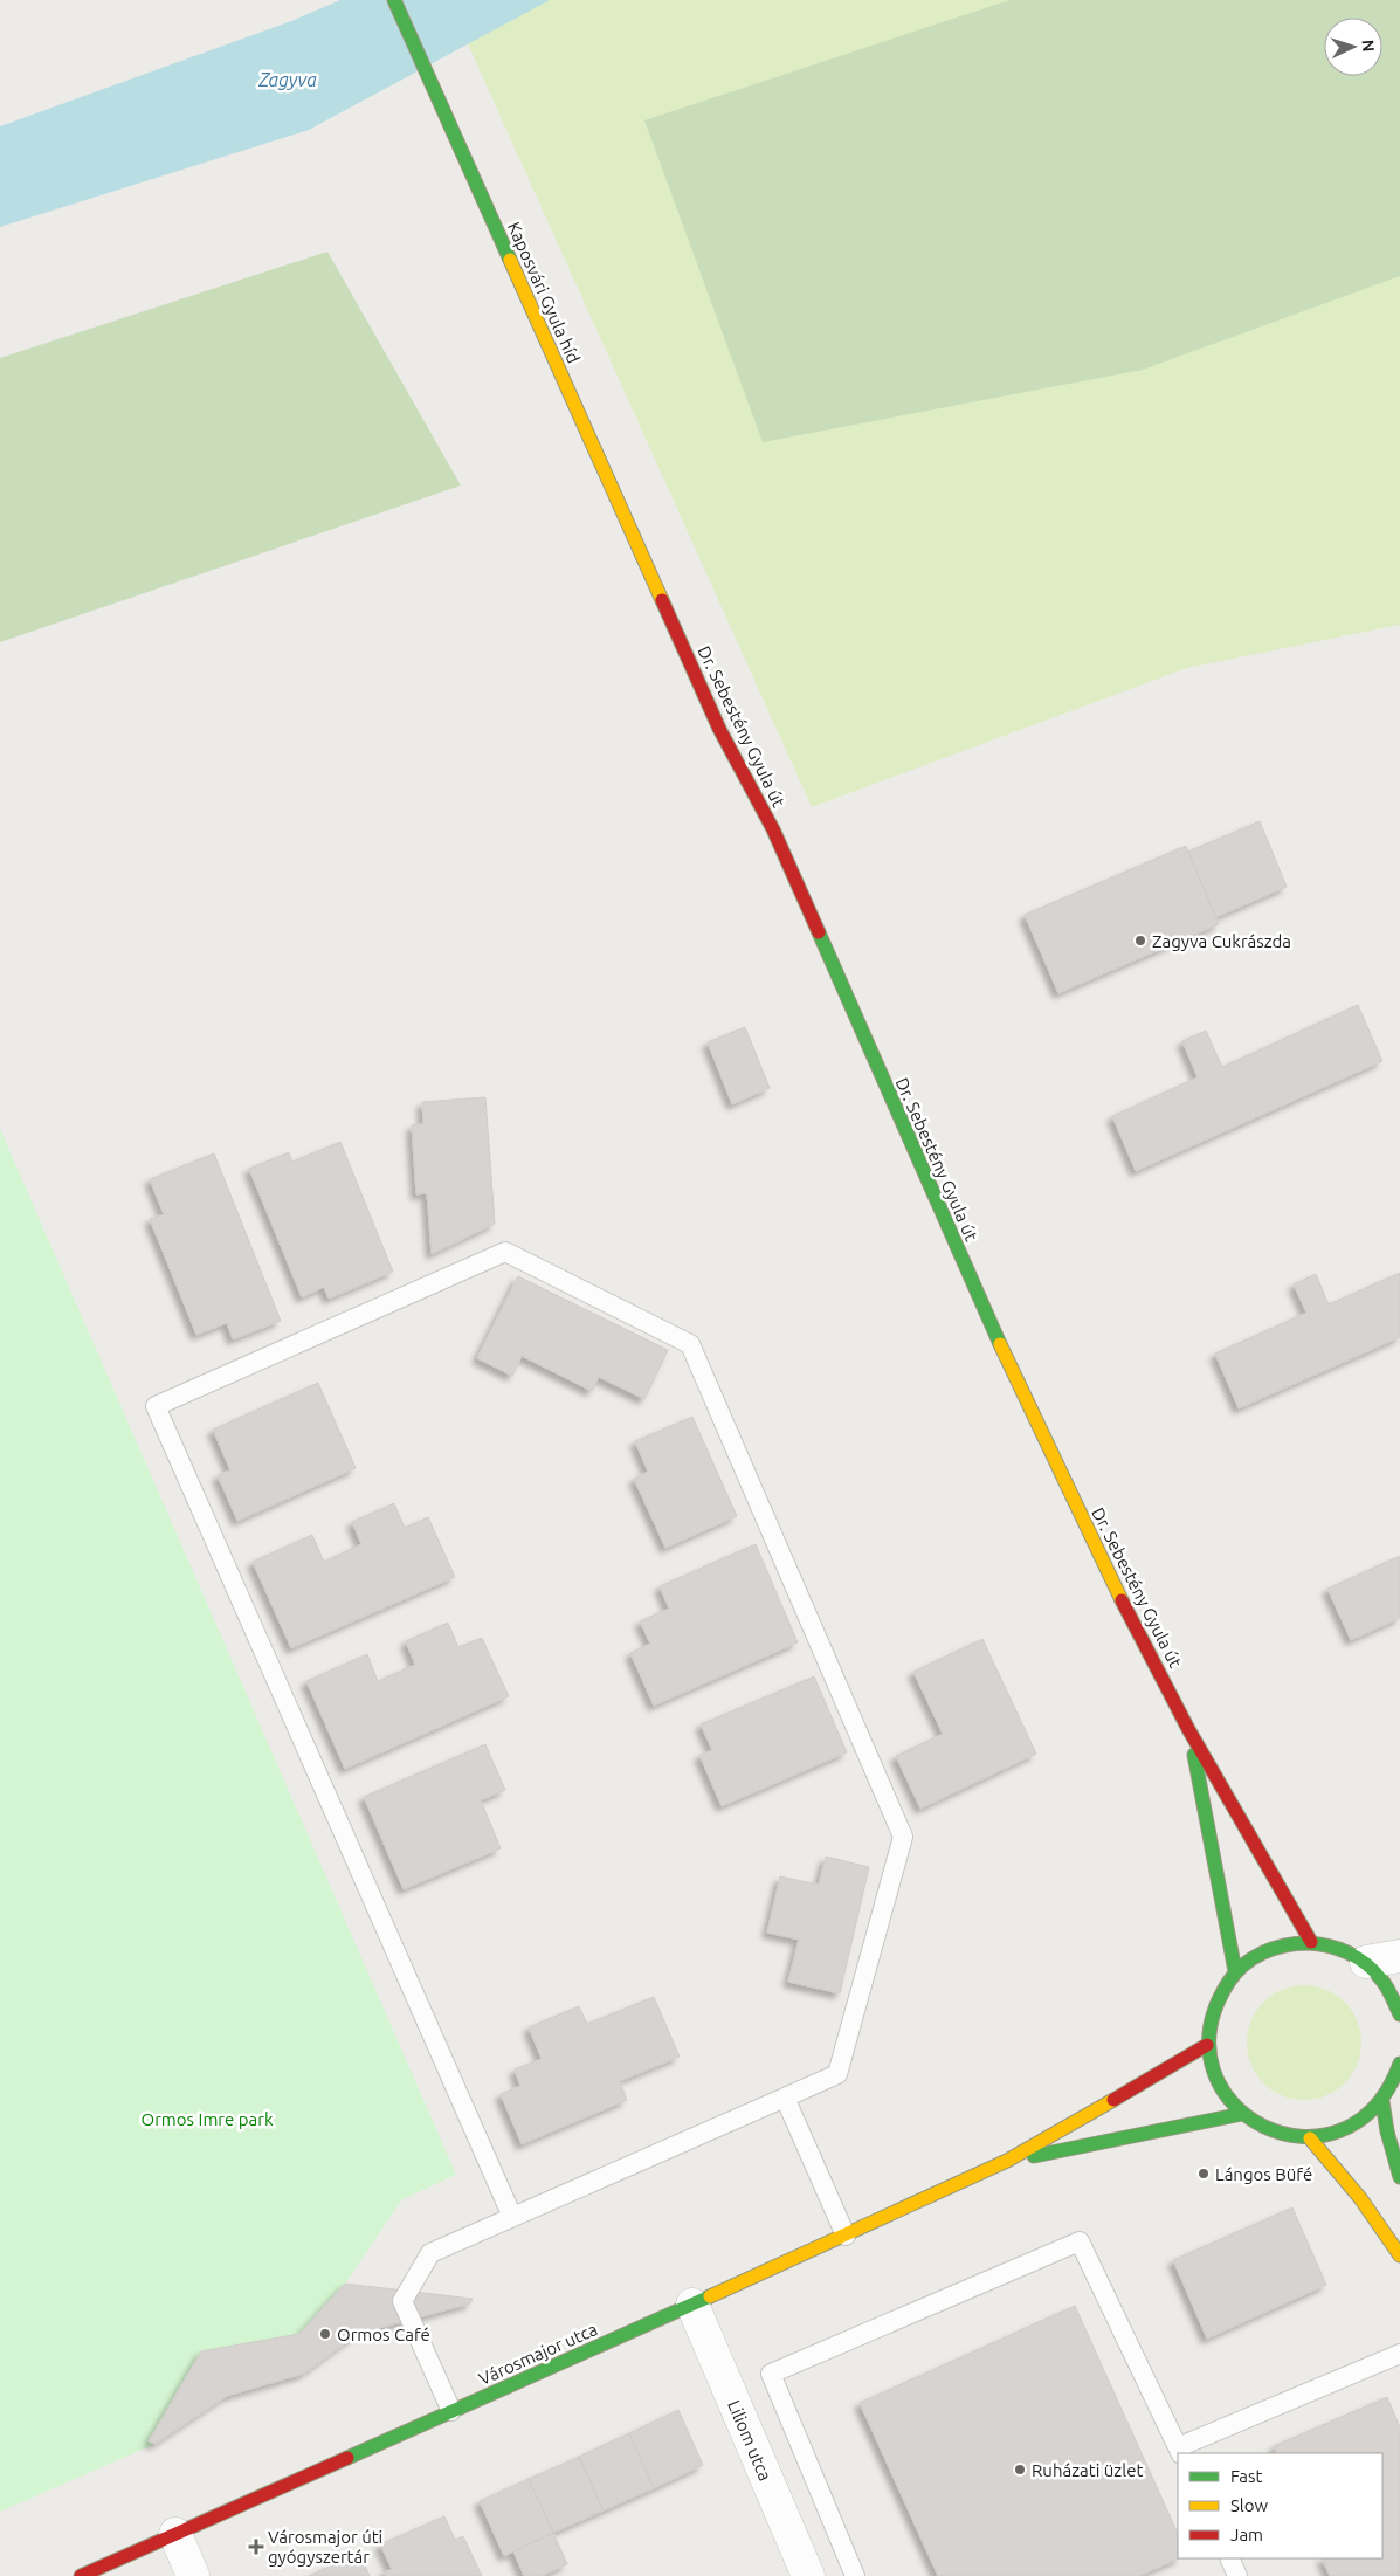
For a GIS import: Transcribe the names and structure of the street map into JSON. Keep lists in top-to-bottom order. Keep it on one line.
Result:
{"streets":{"street":["Kaposvári Gyula híd","Dr. Sebestény Gyula út","Városmajor utca","Liliom utca"]},"crossings":[["Kaposvári Gyula híd","Dr. Sebestény Gyula út"],["Városmajor utca","Liliom utca"]],"water":["Zagyva"],"parks":["Ormos Imre park"],"places":{"other":["Zagyva Cukrászda","Lángos Büfé","Ormos Café","Ruházati üzlet"],"health":["Városmajor úti gyógyszertár"]},"legend":["Fast","Slow","Jam"],"north":"right"}
